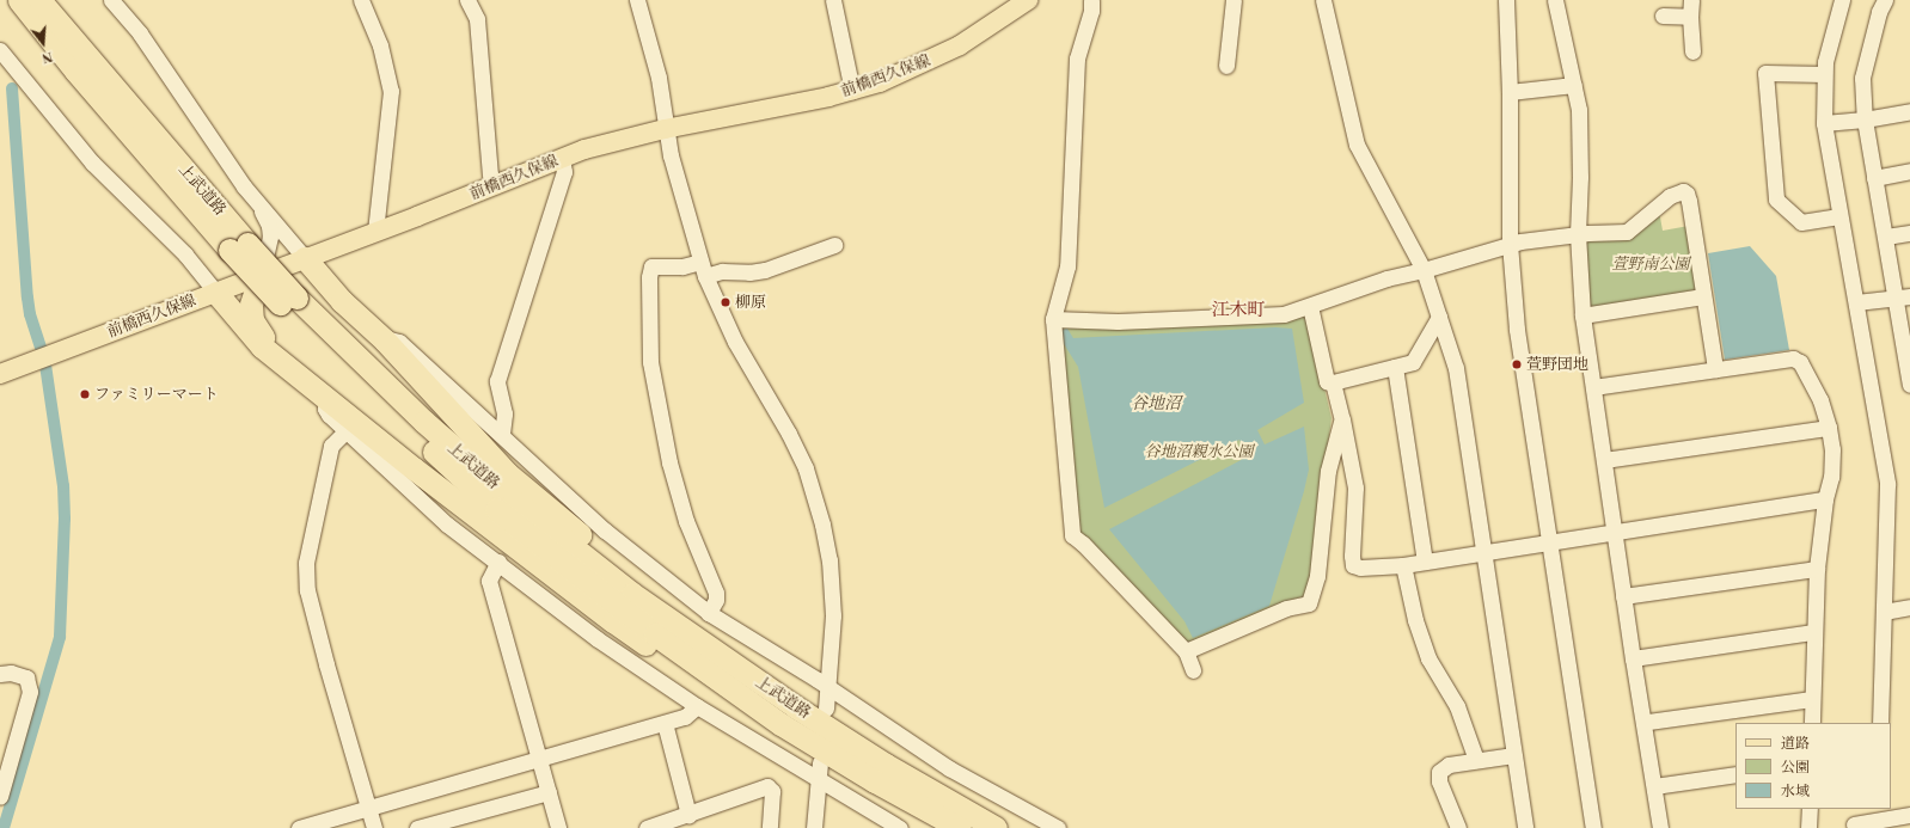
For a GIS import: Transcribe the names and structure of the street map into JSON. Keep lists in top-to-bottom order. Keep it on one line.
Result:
{"streets":{"highway":["上武道路"],"main road":["前橋西久保線"]},"districts":["江木町"],"water":["谷地沼"],"parks":["萱野南公園","谷地沼親水公園"],"places":["柳原","萱野団地","ファミリーマート"],"legend":["道路","公園","水域"],"north":"bottom"}
